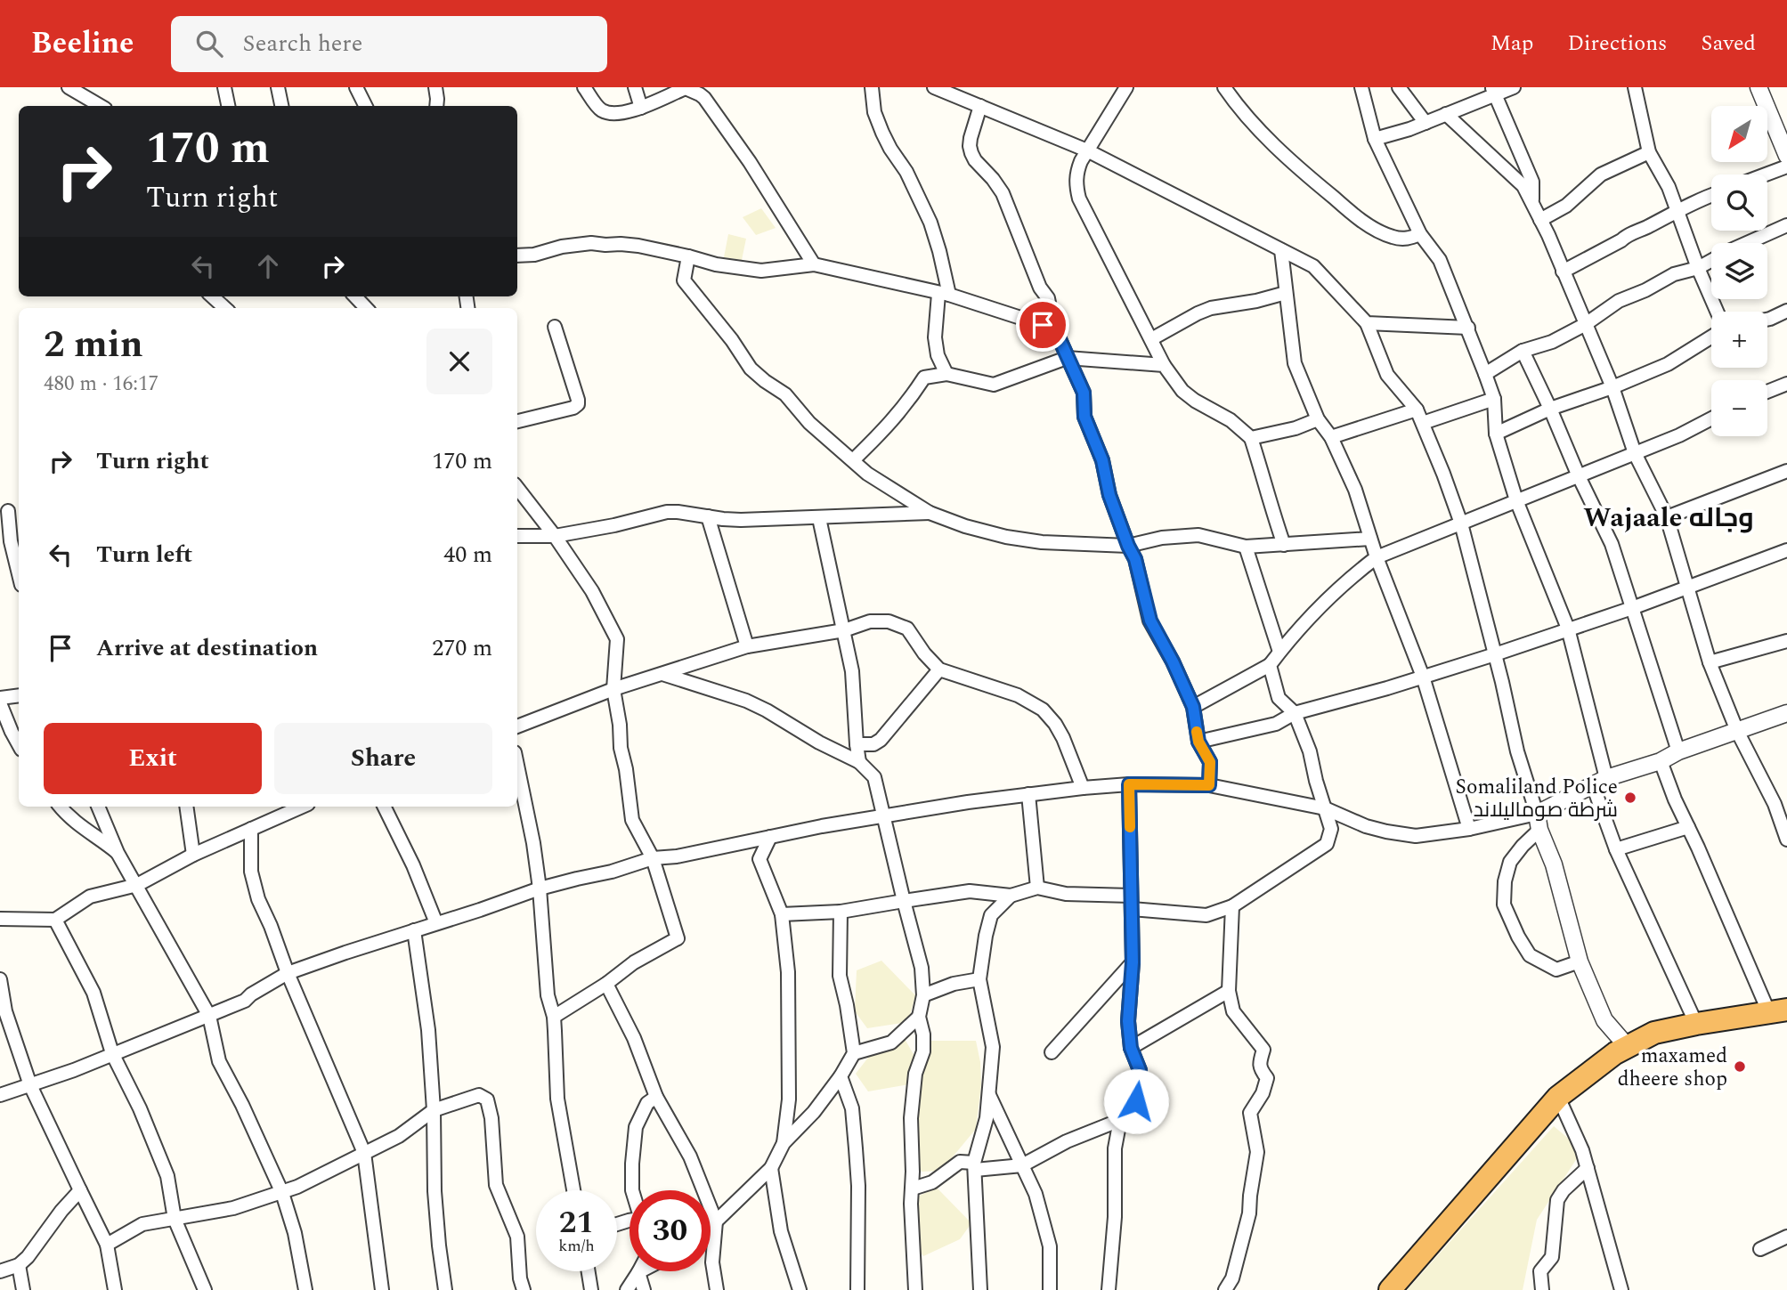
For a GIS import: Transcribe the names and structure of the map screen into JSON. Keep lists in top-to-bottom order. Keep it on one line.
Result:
{"districts":["Wajaale وجاله"],"places":["Somaliland Police شرطة صوماليلاند","maxamed dheere shop"],"north":"bottom left","page":{"header":"Beeline","search":"Search here","nav":["Map","Directions","Saved"],"map_buttons":["+","−"],"turn":["170 m","Turn right"],"heading":["2 min","480 m · 16:17"],"list":[{"name":"Turn right","value":"170 m"},{"name":"Turn left","value":"40 m"},{"name":"Arrive at destination","value":"270 m"}],"buttons":["Exit","Share"],"speed":"21 km/h","limit":"30"}}
